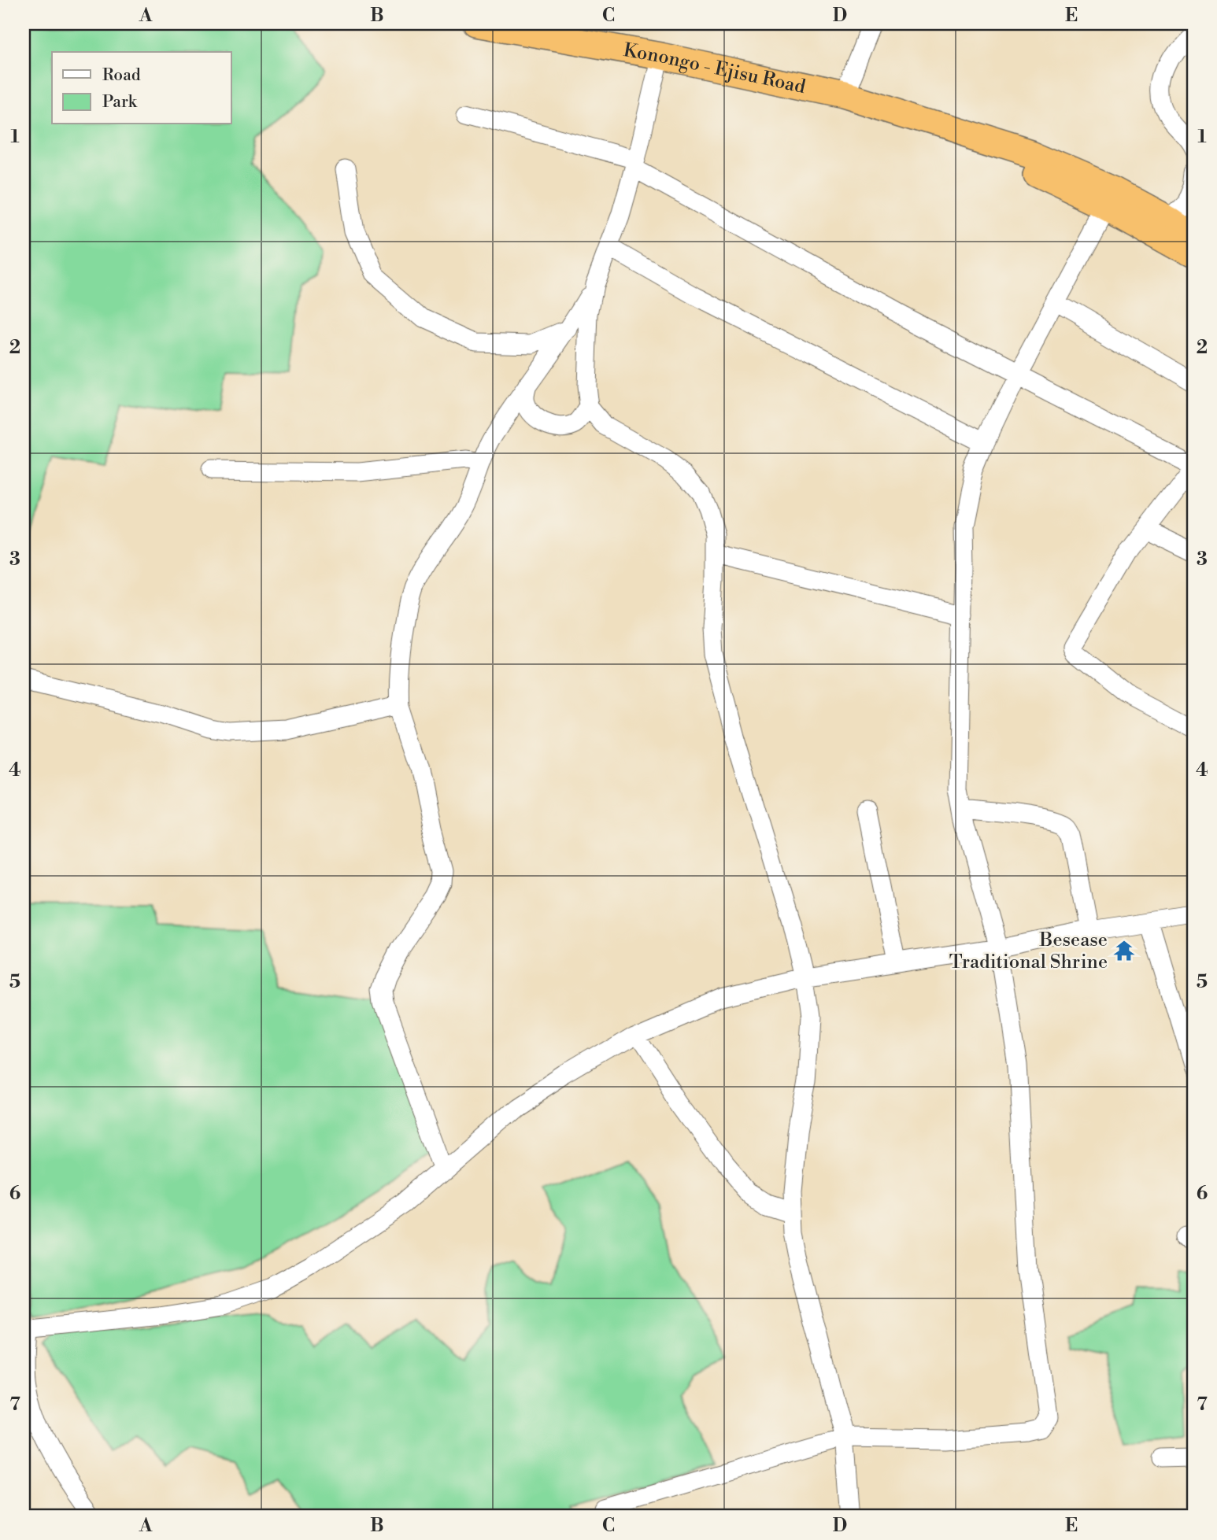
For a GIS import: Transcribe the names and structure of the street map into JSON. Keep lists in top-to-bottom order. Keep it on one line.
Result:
{"streets":{"highway":["Konongo - Ejisu Road"]},"places":{"temple":["Besease Traditional Shrine"]},"legend":["Road","Park"],"grid":{"columns":["A","B","C","D","E"],"rows":["1","2","3","4","5","6","7"]}}
